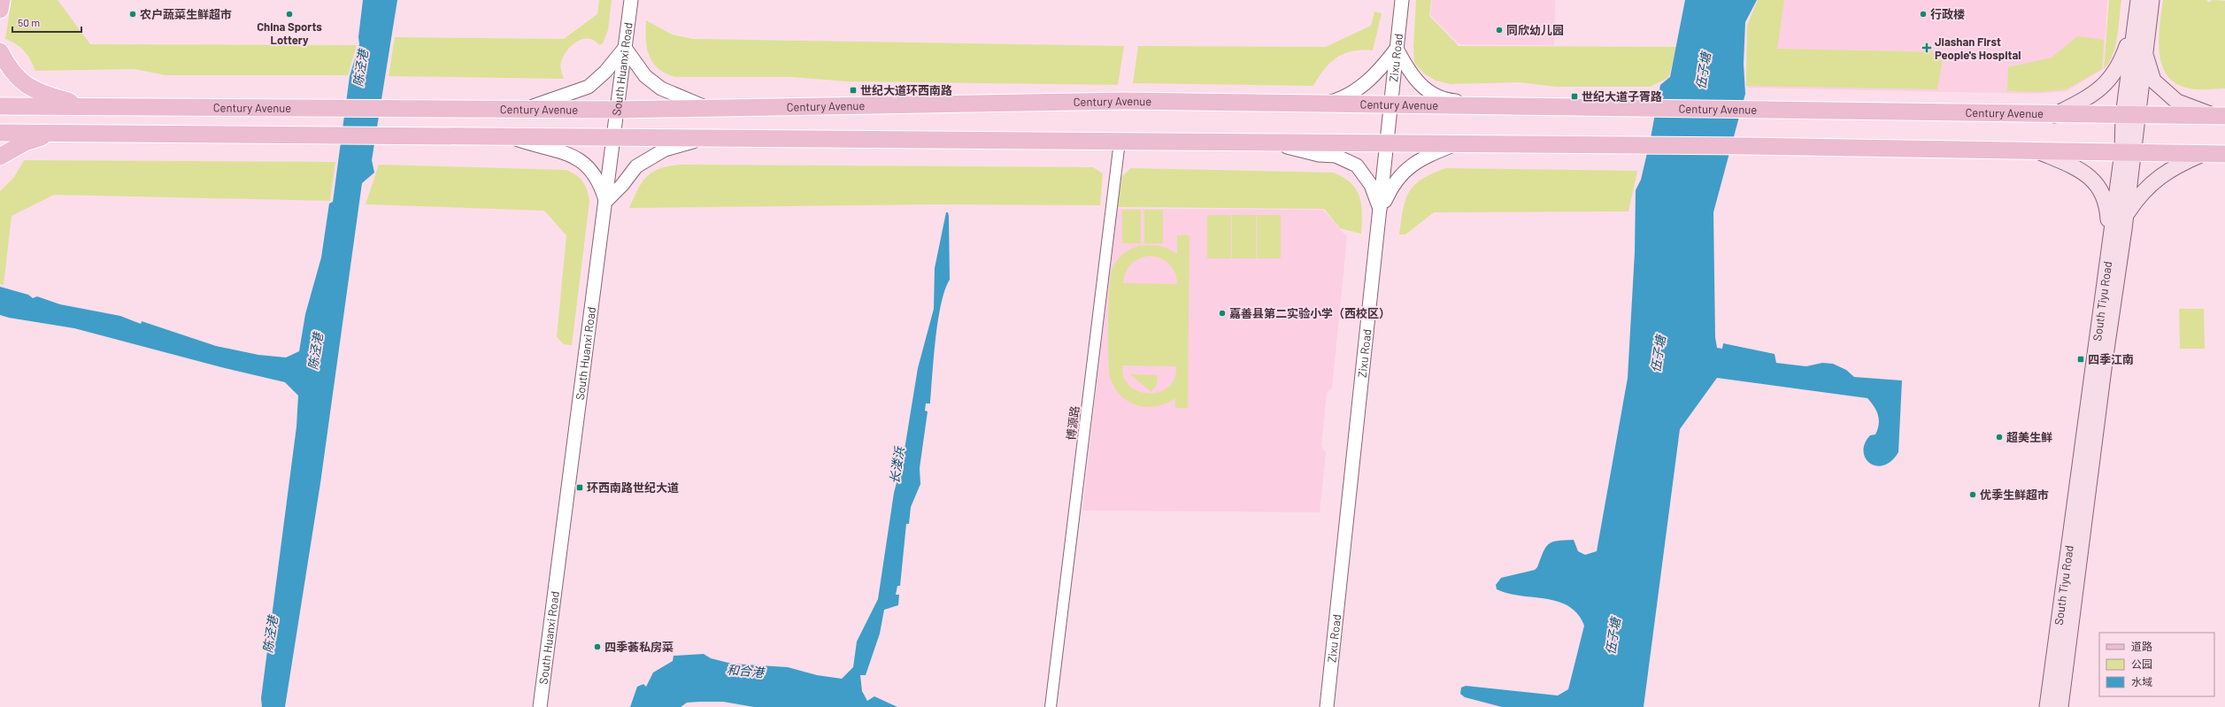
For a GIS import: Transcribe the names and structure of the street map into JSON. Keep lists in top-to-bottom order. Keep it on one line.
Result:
{"streets":{"main road":["Century Avenue","South Tiyu Road"],"street":["Zixu Road","South Huanxi Road","博源路"]},"crossings":[["Zixu Road","Century Avenue"],["South Huanxi Road","Century Avenue"],["Century Avenue","South Tiyu Road"]],"water":["陈泾港","伍子塘","长溇浜","和合港"],"places":{"other":["农户蔬菜生鲜超市","China Sports Lottery","行政楼","同欣幼儿园","嘉善县第二实验小学（西校区）","超美生鲜","优季生鲜超市","四季荟私房菜"],"health":["Jiashan First People's Hospital"],"transit":["世纪大道环西南路","世纪大道子胥路","四季江南","环西南路世纪大道"]},"legend":["道路","公园","水域"],"scale_bar":"50 m"}
